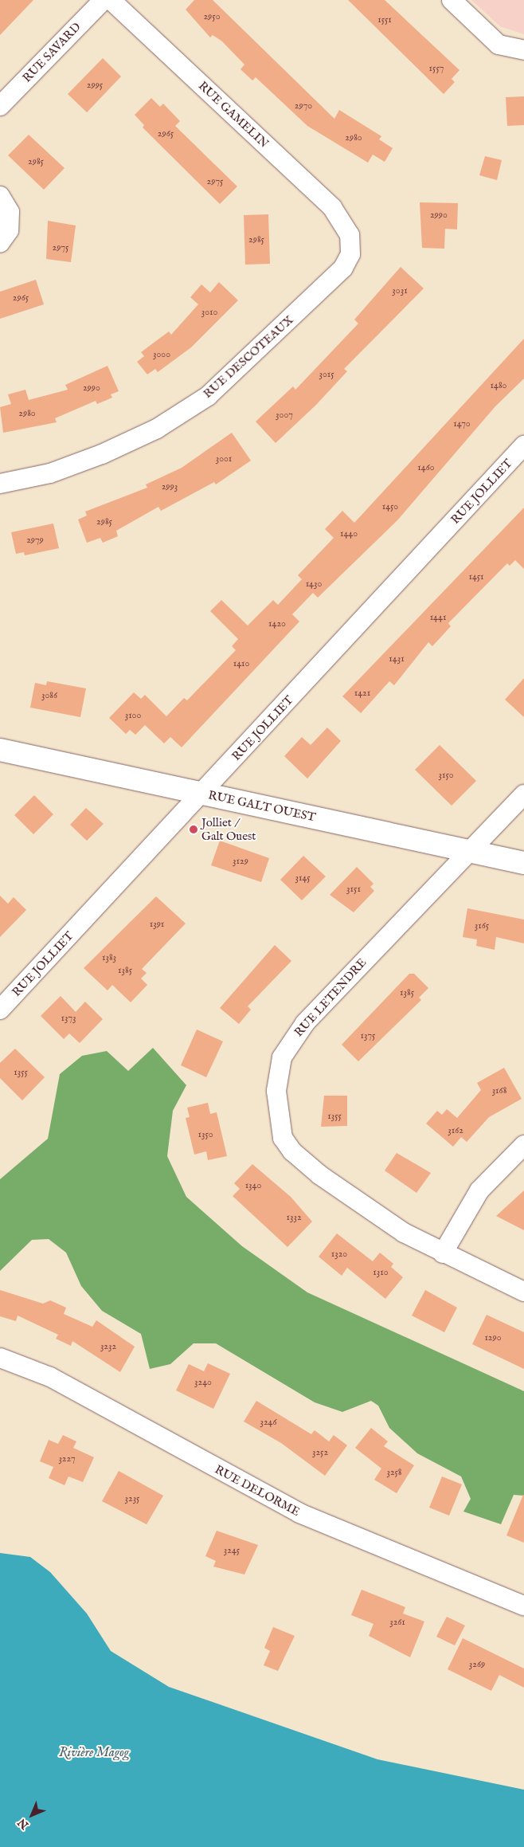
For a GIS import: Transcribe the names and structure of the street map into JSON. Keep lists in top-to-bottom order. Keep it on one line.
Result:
{"streets":{"street":["RUE SAVARD","RUE GAMELIN","RUE DESCOTEAUX","RUE JOLLIET","RUE GALT OUEST","RUE LETENDRE","RUE DELORME"]},"crossings":[["RUE GAMELIN","RUE DESCOTEAUX"],["RUE JOLLIET","RUE GALT OUEST"],["RUE GALT OUEST","RUE LETENDRE"]],"water":["Rivière Magog"],"places":["Jolliet / Galt Ouest"],"house_numbers":["2950","1551","1557","2995","2970","2965","2980","2985","2975","2990","2985","2975","3031","2965","3010","3000","3015","1480","2990","2980","3007","1470","3001","1460","2993","1450","2985","1440","2979","1451","1430","1441","1420","1431","1410","1421","3086","3100","3150","3129","3145","3151","1391","3165","1383","1385","1385","1373","1375","1355","3168","1355","3162","1350","1340","1332","1320","1310","1290","3232","3240","3246","3252","3227","3258","3235","3245","3261","3269"],"north":"bottom left"}
